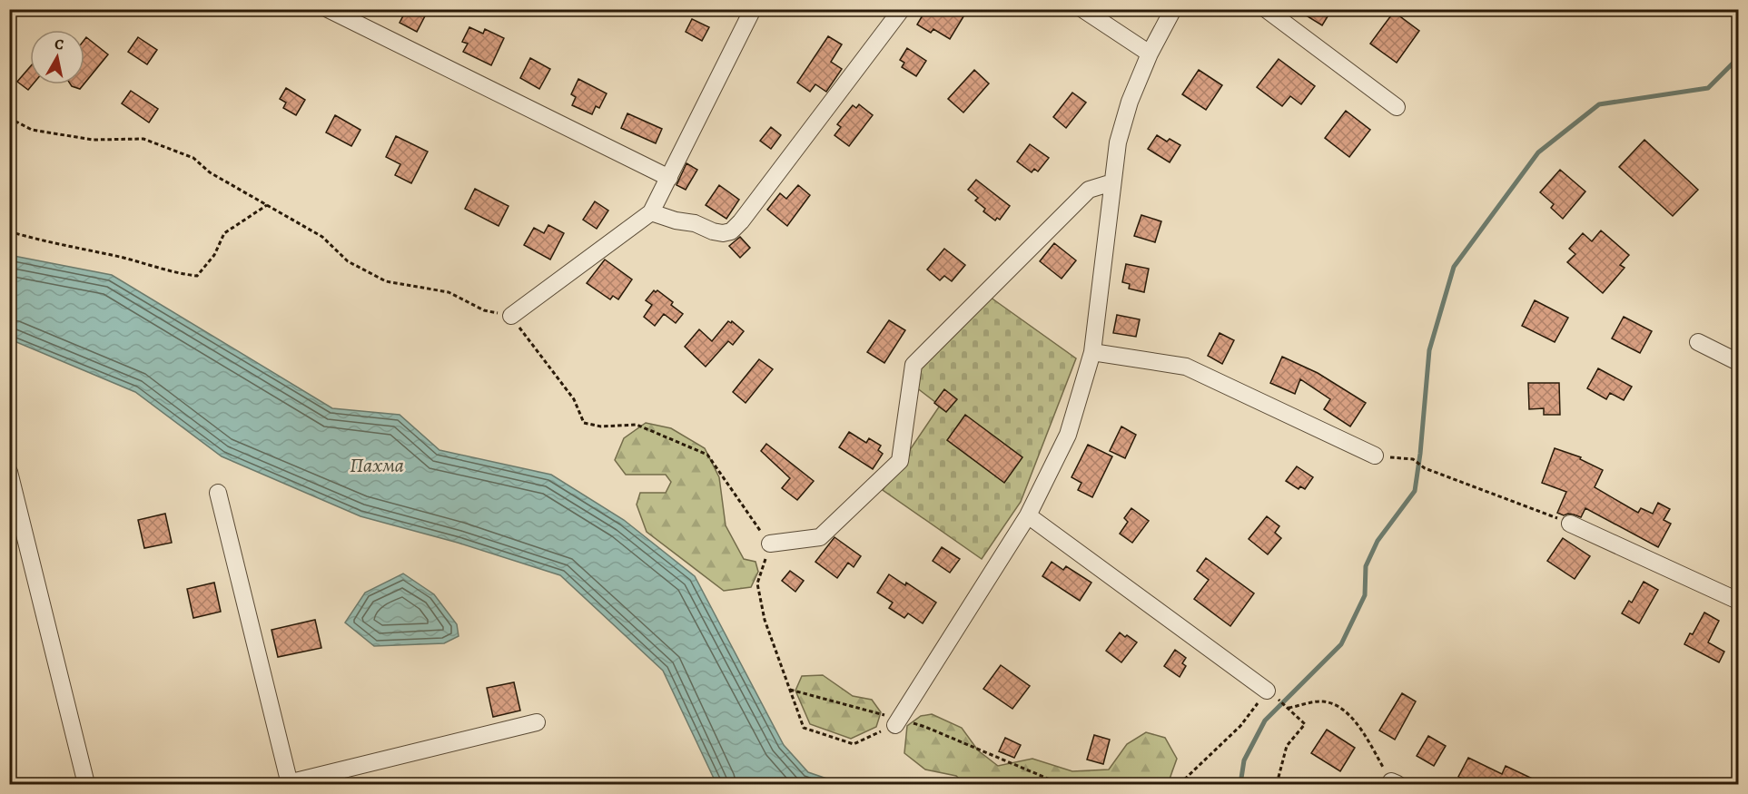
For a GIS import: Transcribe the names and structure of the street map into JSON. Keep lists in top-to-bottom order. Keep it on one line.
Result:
{"water":["Пахма"],"north":"top"}
